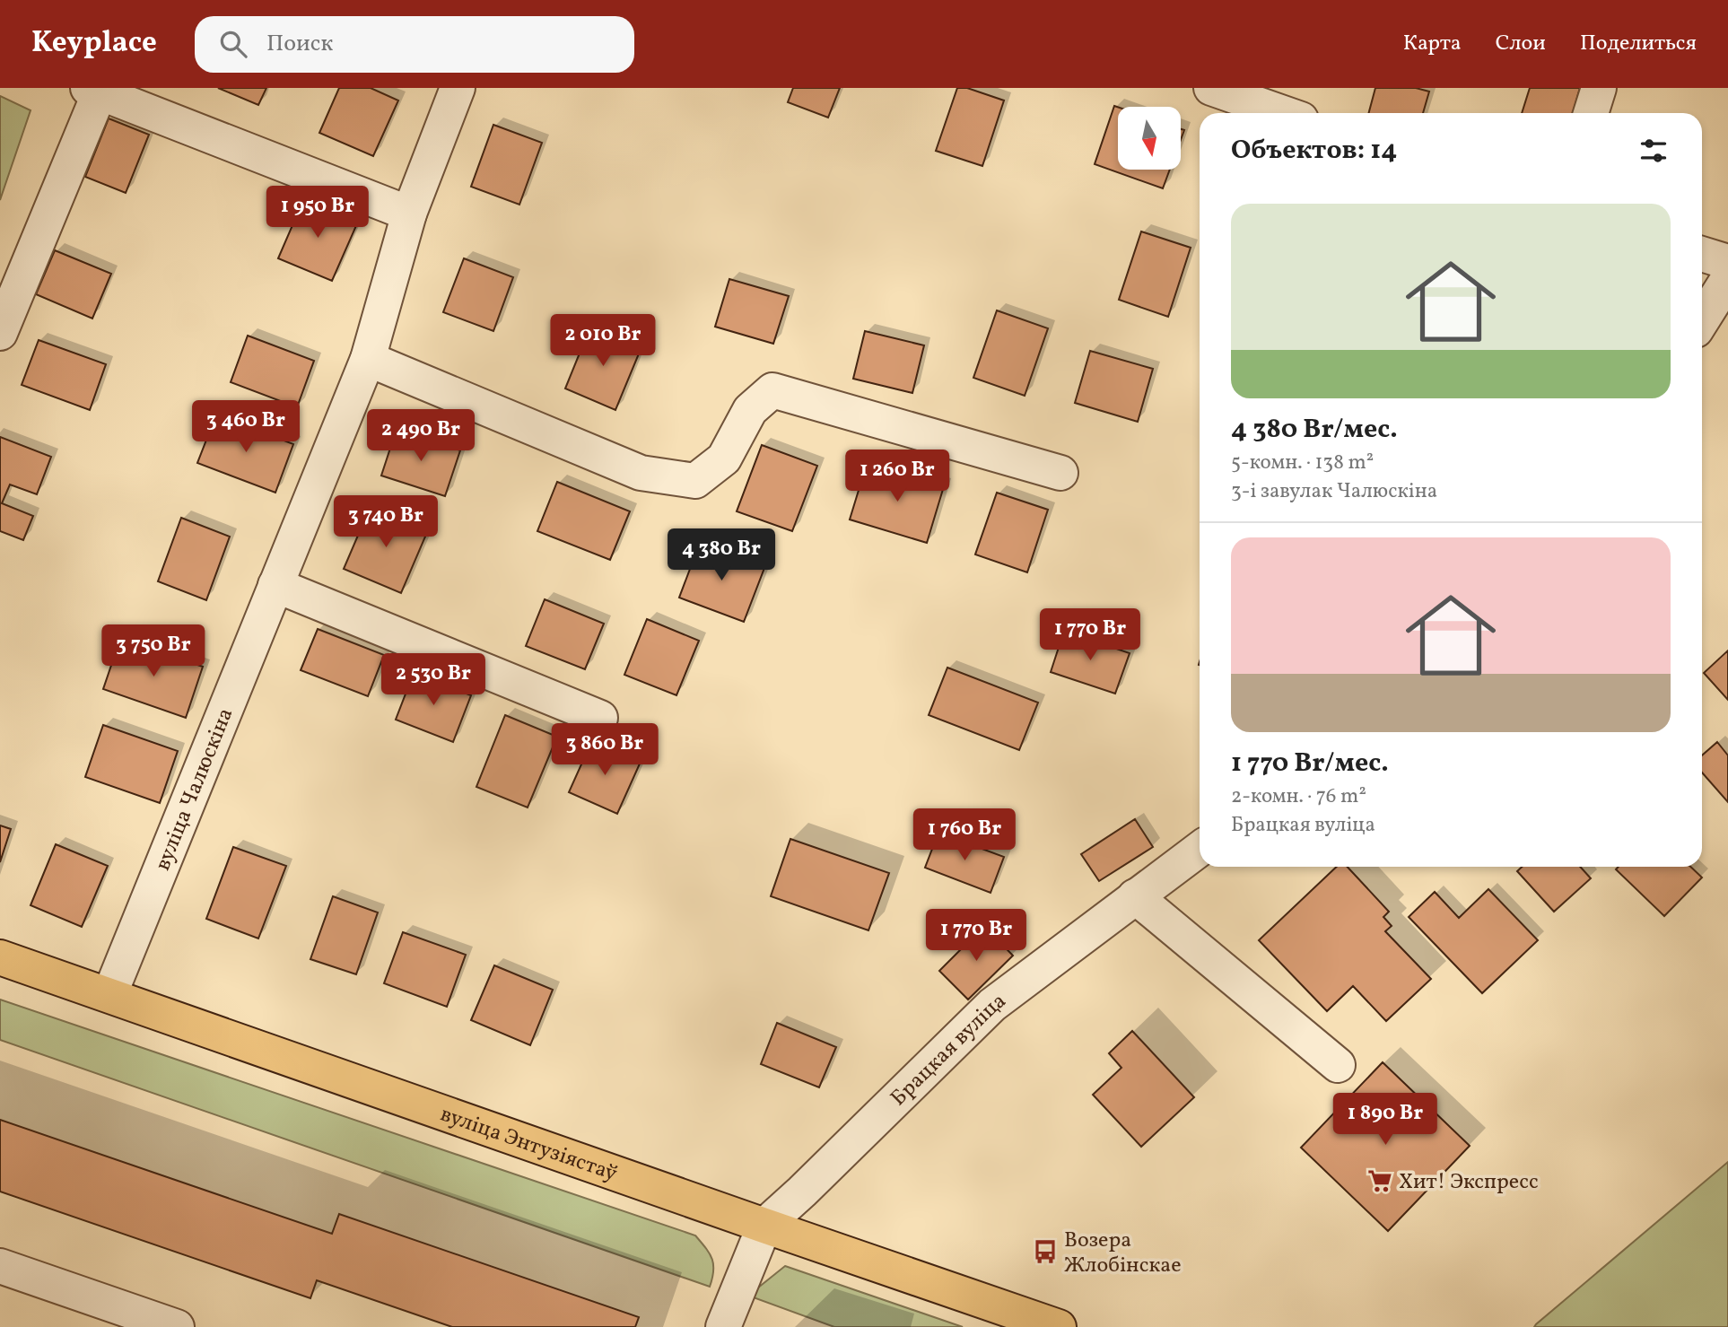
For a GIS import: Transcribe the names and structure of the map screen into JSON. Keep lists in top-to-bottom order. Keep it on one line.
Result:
{"streets":{"main road":["вуліца Энтузіястаў"],"street":["вуліца Чалюскіна","Брацкая вуліца"]},"crossings":[["вуліца Чалюскіна","вуліца Энтузіястаў"],["Брацкая вуліца","вуліца Энтузіястаў"]],"places":{"supermarket":["Хит! Экспресс"],"bus stop":["Возера Жлобінскае"]},"north":"bottom","page":{"header":"Keyplace","search":"Поиск","nav":["Карта","Слои","Поделиться"],"heading":"Объектов: 14","price":["1 950 Br","2 010 Br","3 460 Br","2 490 Br","1 260 Br","3 740 Br","4 380 Br","1 770 Br","3 750 Br","2 530 Br","3 860 Br","1 760 Br","1 770 Br","1 890 Br"],"list":[{"name":"4 380 Br/мес.","note":"5-комн. · 138 m² · 3-і завулак Чалюскіна"},{"name":"1 770 Br/мес.","note":"2-комн. · 76 m² · Брацкая вуліца"}]}}
